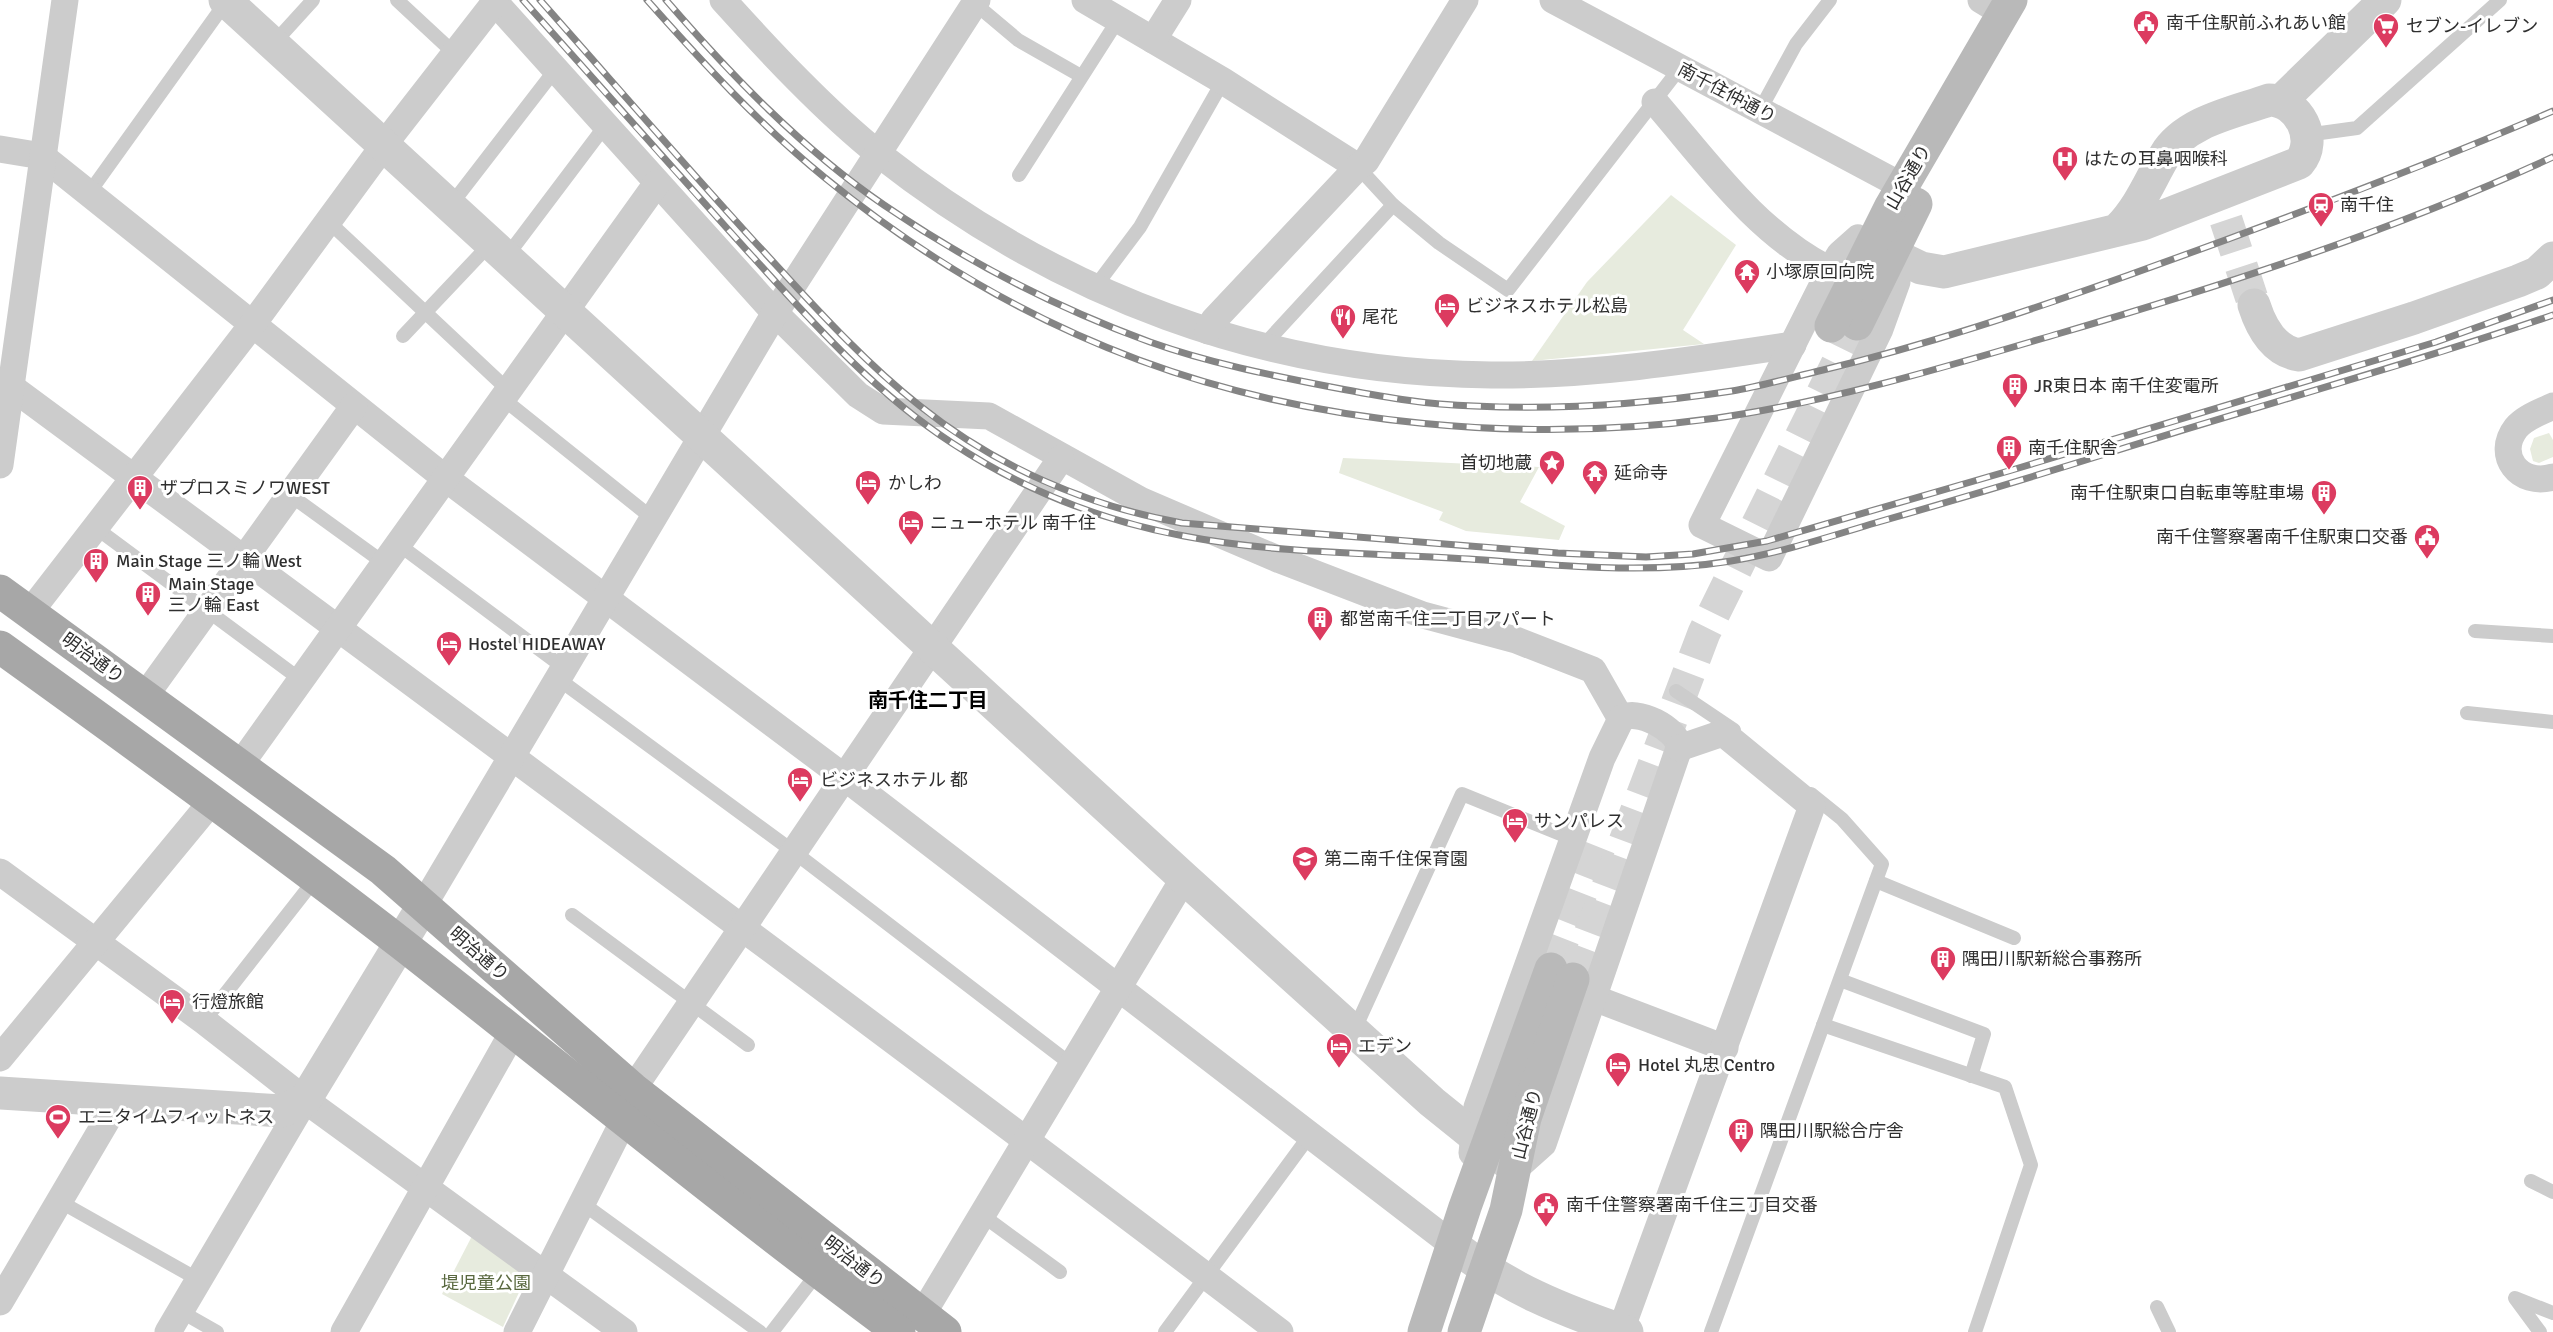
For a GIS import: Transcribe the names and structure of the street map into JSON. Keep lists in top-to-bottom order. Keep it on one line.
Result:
{"streets":{"main road":["山谷通り","明治通り"],"street":["南千住仲通り"]},"crossings":[["南千住仲通り","山谷通り"]],"districts":["南千住二丁目"],"parks":["堤児童公園"],"places":{"public building":["南千住駅前ふれあい館","南千住警察署南千住駅東口交番","南千住警察署南千住三丁目交番"],"supermarket":["セブン-イレブン"],"hospital":["はたの耳鼻咽喉科"],"station":["南千住"],"temple":["小塚原回向院","延命寺"],"hotel":["ビジネスホテル松島","かしわ","ニューホテル 南千住","Hostel HIDEAWAY","ビジネスホテル 都","サンパレス","行燈旅館","エデン","Hotel 丸忠 Centro"],"restaurant":["尾花"],"building":["JR東日本 南千住変電所","南千住駅舎","ザプロスミノワWEST","南千住駅東口自転車等駐車場","Main Stage 三ノ輪 West","Main Stage 三ノ輪 East","都営南千住二丁目アパート","隅田川駅新総合事務所","隅田川駅総合庁舎"],"place":["首切地蔵"],"school or university":["第二南千住保育園"],"sports":["エニタイムフィットネス"]}}
